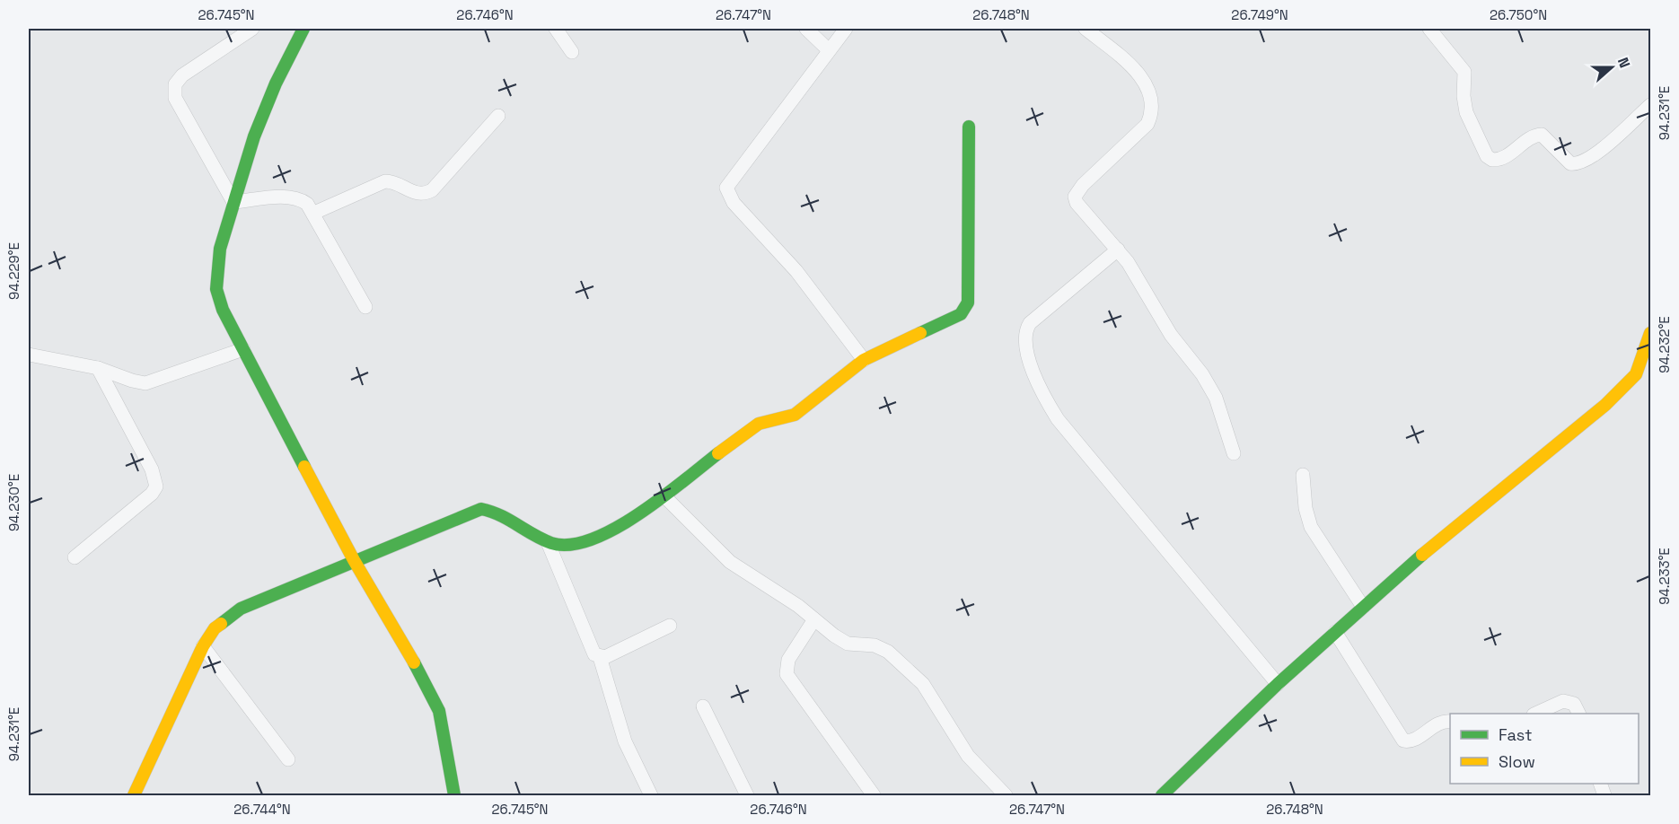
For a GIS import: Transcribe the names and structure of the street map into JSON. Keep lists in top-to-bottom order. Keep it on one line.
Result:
{"legend":["Fast","Slow"],"north":"right","coordinates":["26.745°N","26.746°N","26.747°N","26.748°N","26.749°N","26.750°N","94.231°E","94.229°E","94.232°E","94.230°E","94.233°E","26.744°N"]}
